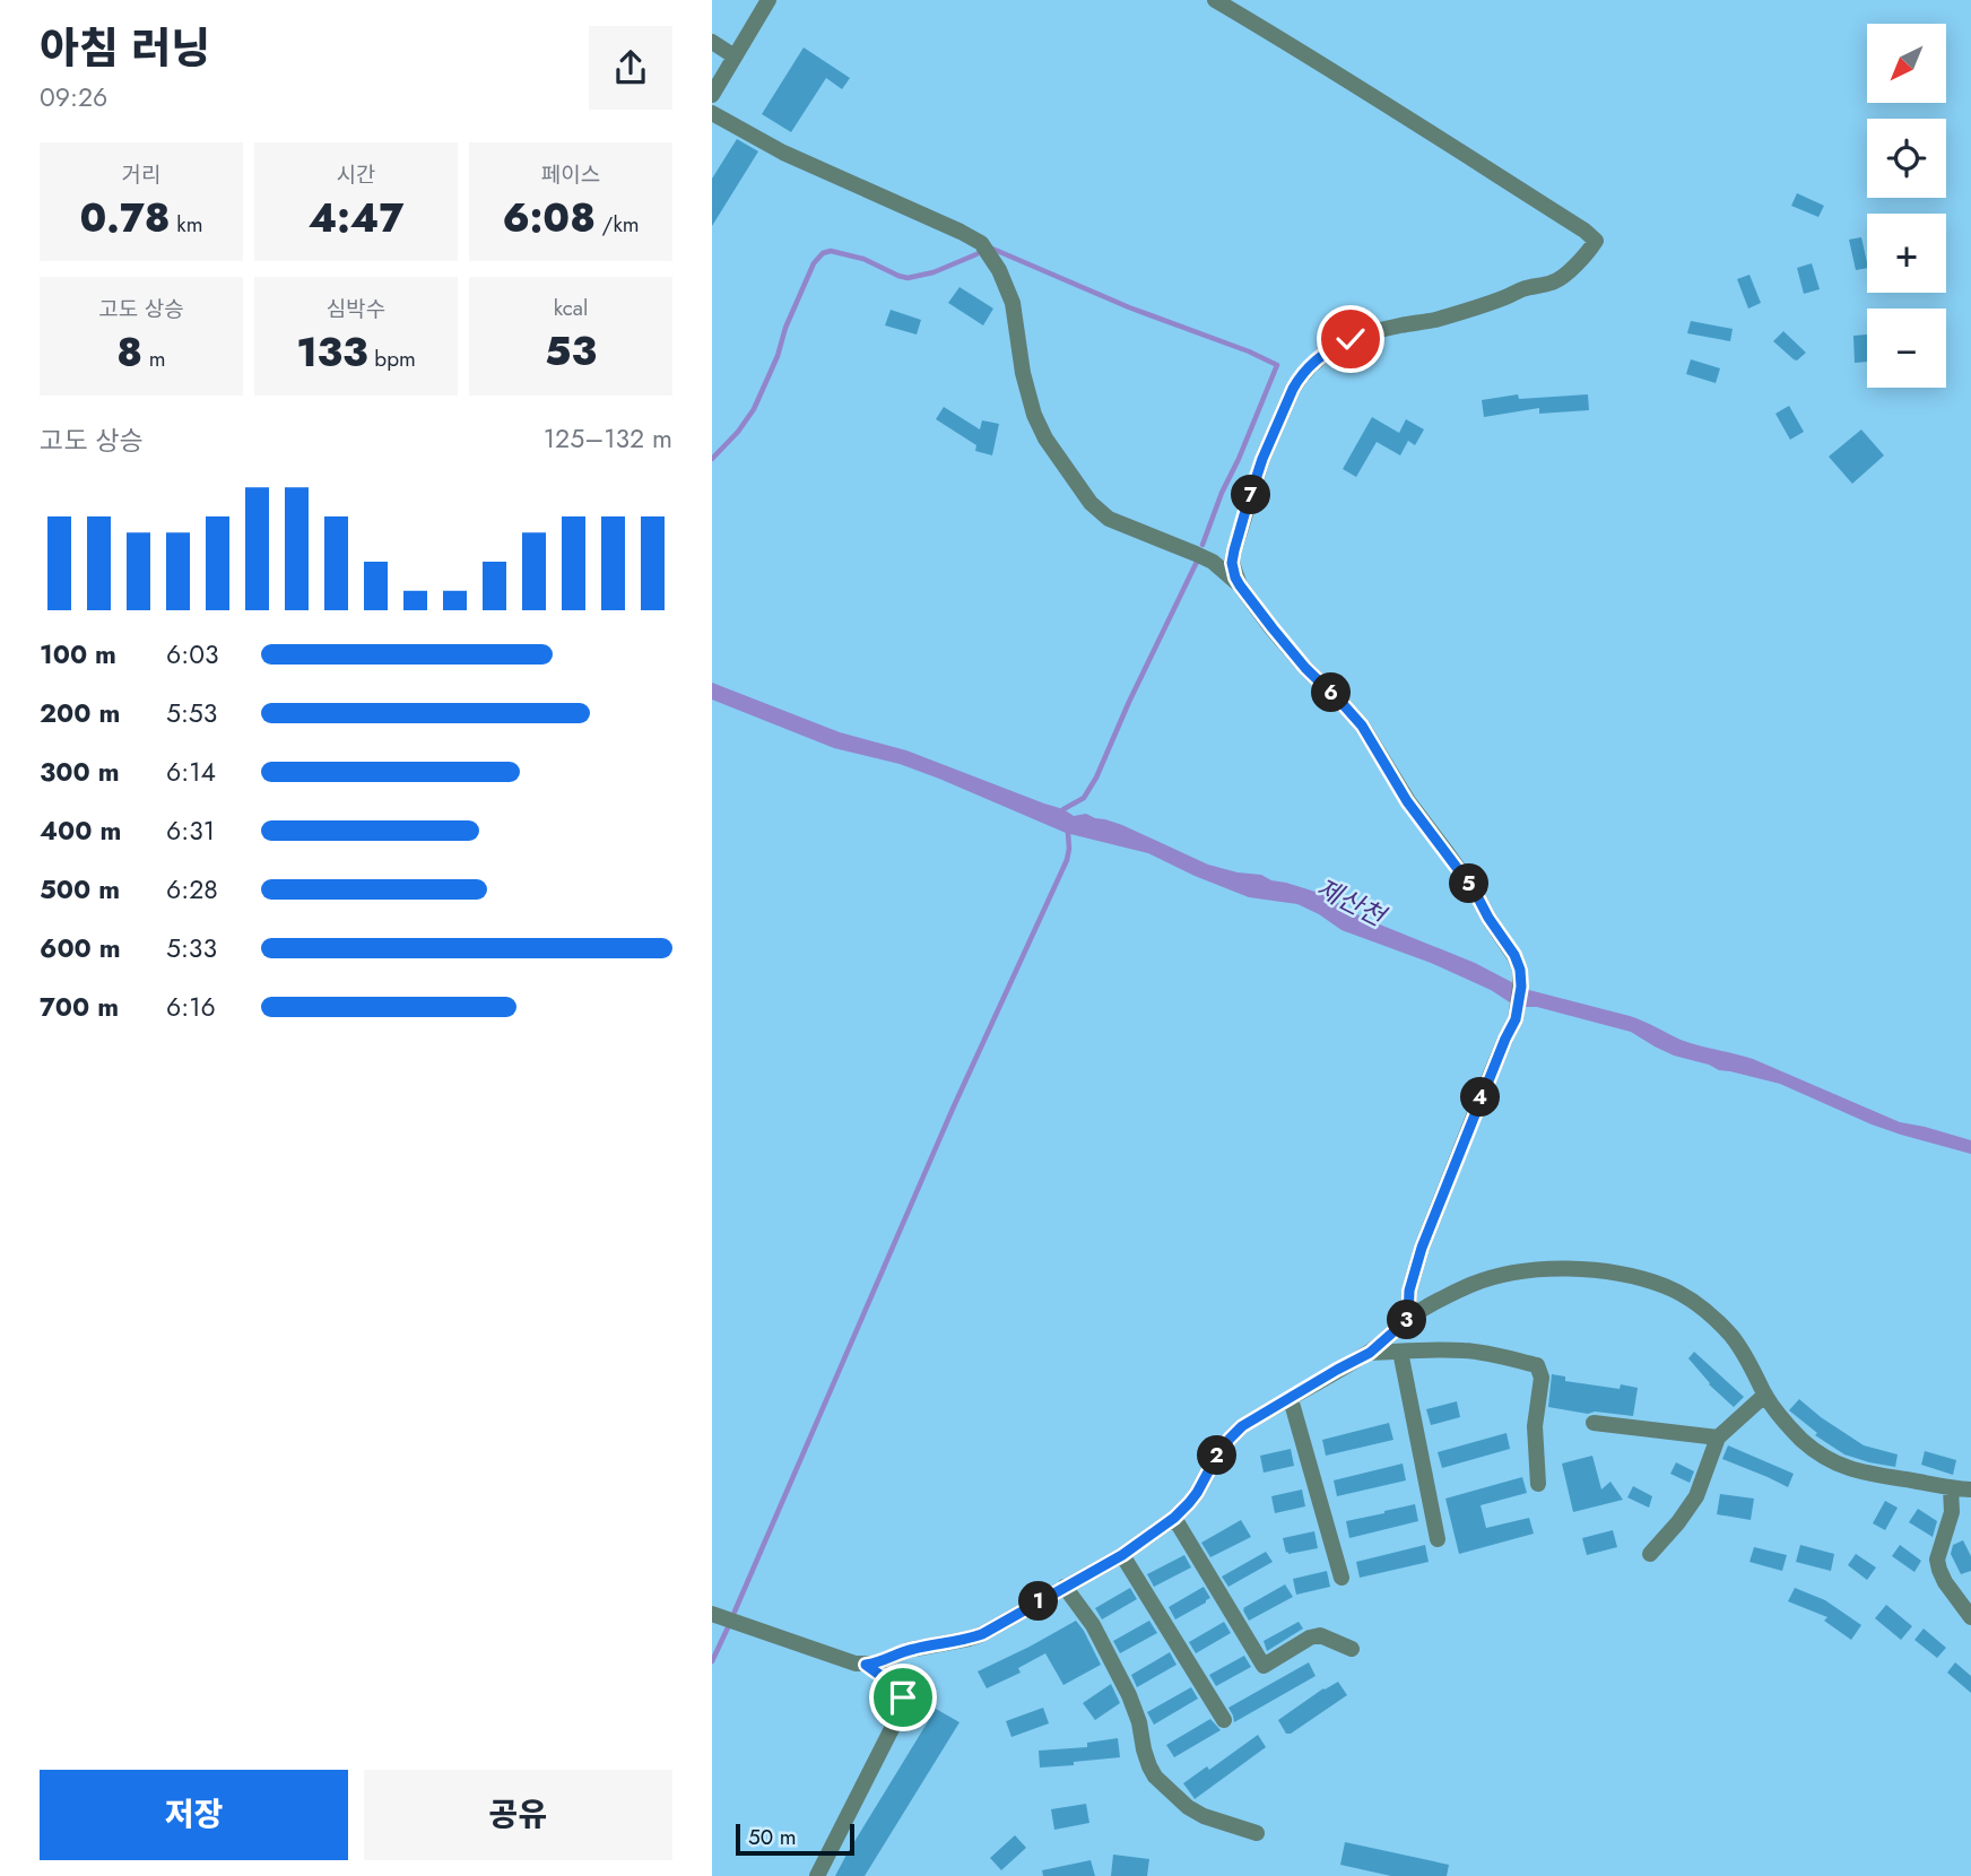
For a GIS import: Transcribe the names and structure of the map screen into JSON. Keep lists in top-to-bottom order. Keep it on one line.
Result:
{"water":["제산천"],"scale_bar":"50 m","north":"bottom left","page":{"heading":["아침 러닝","09:26"],"map_buttons":["+","−"],"stats":[["거리","0.78 km"],["시간","4:47"],["페이스","6:08 /km"],["고도 상승","8 m"],["심박수","133 bpm"],["kcal","53"]],"chart":["고도 상승","125–132 m"],"pins":["7","6","5","4","3","2","1"],"list":[{"name":"100 m","note":"6:03"},{"name":"200 m","note":"5:53"},{"name":"300 m","note":"6:14"},{"name":"400 m","note":"6:31"},{"name":"500 m","note":"6:28"},{"name":"600 m","note":"5:33"},{"name":"700 m","note":"6:16"}],"buttons":["저장","공유"],"scale":"50 m"}}
